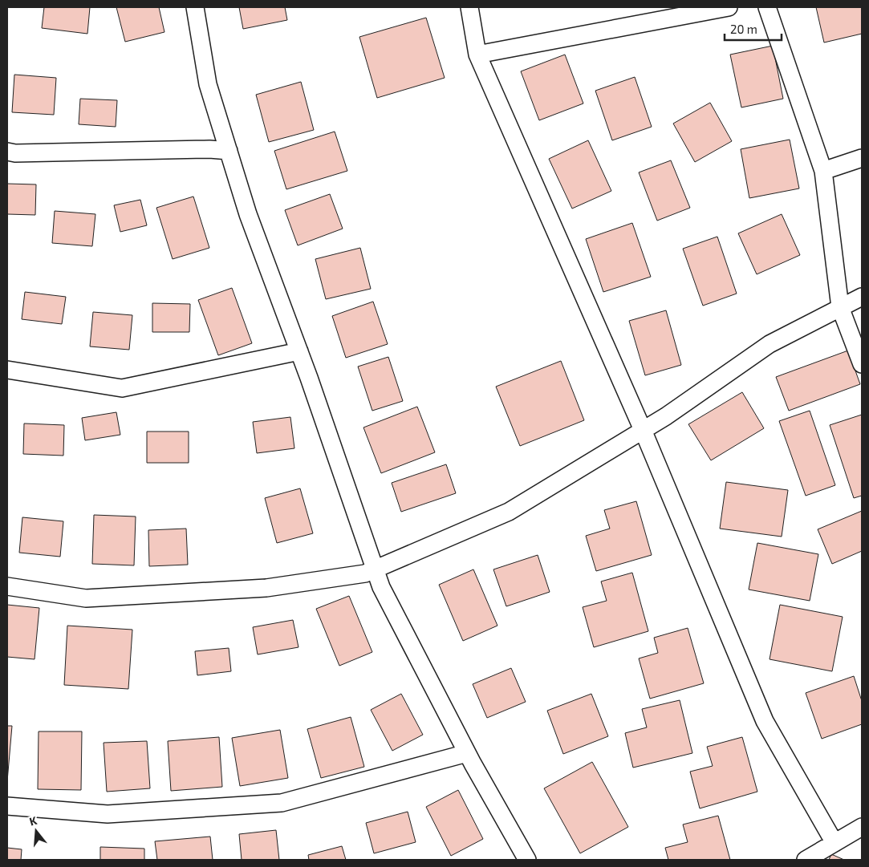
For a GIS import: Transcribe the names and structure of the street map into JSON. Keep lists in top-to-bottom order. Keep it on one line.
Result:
{"scale_bar":"20 m","north":"top"}
